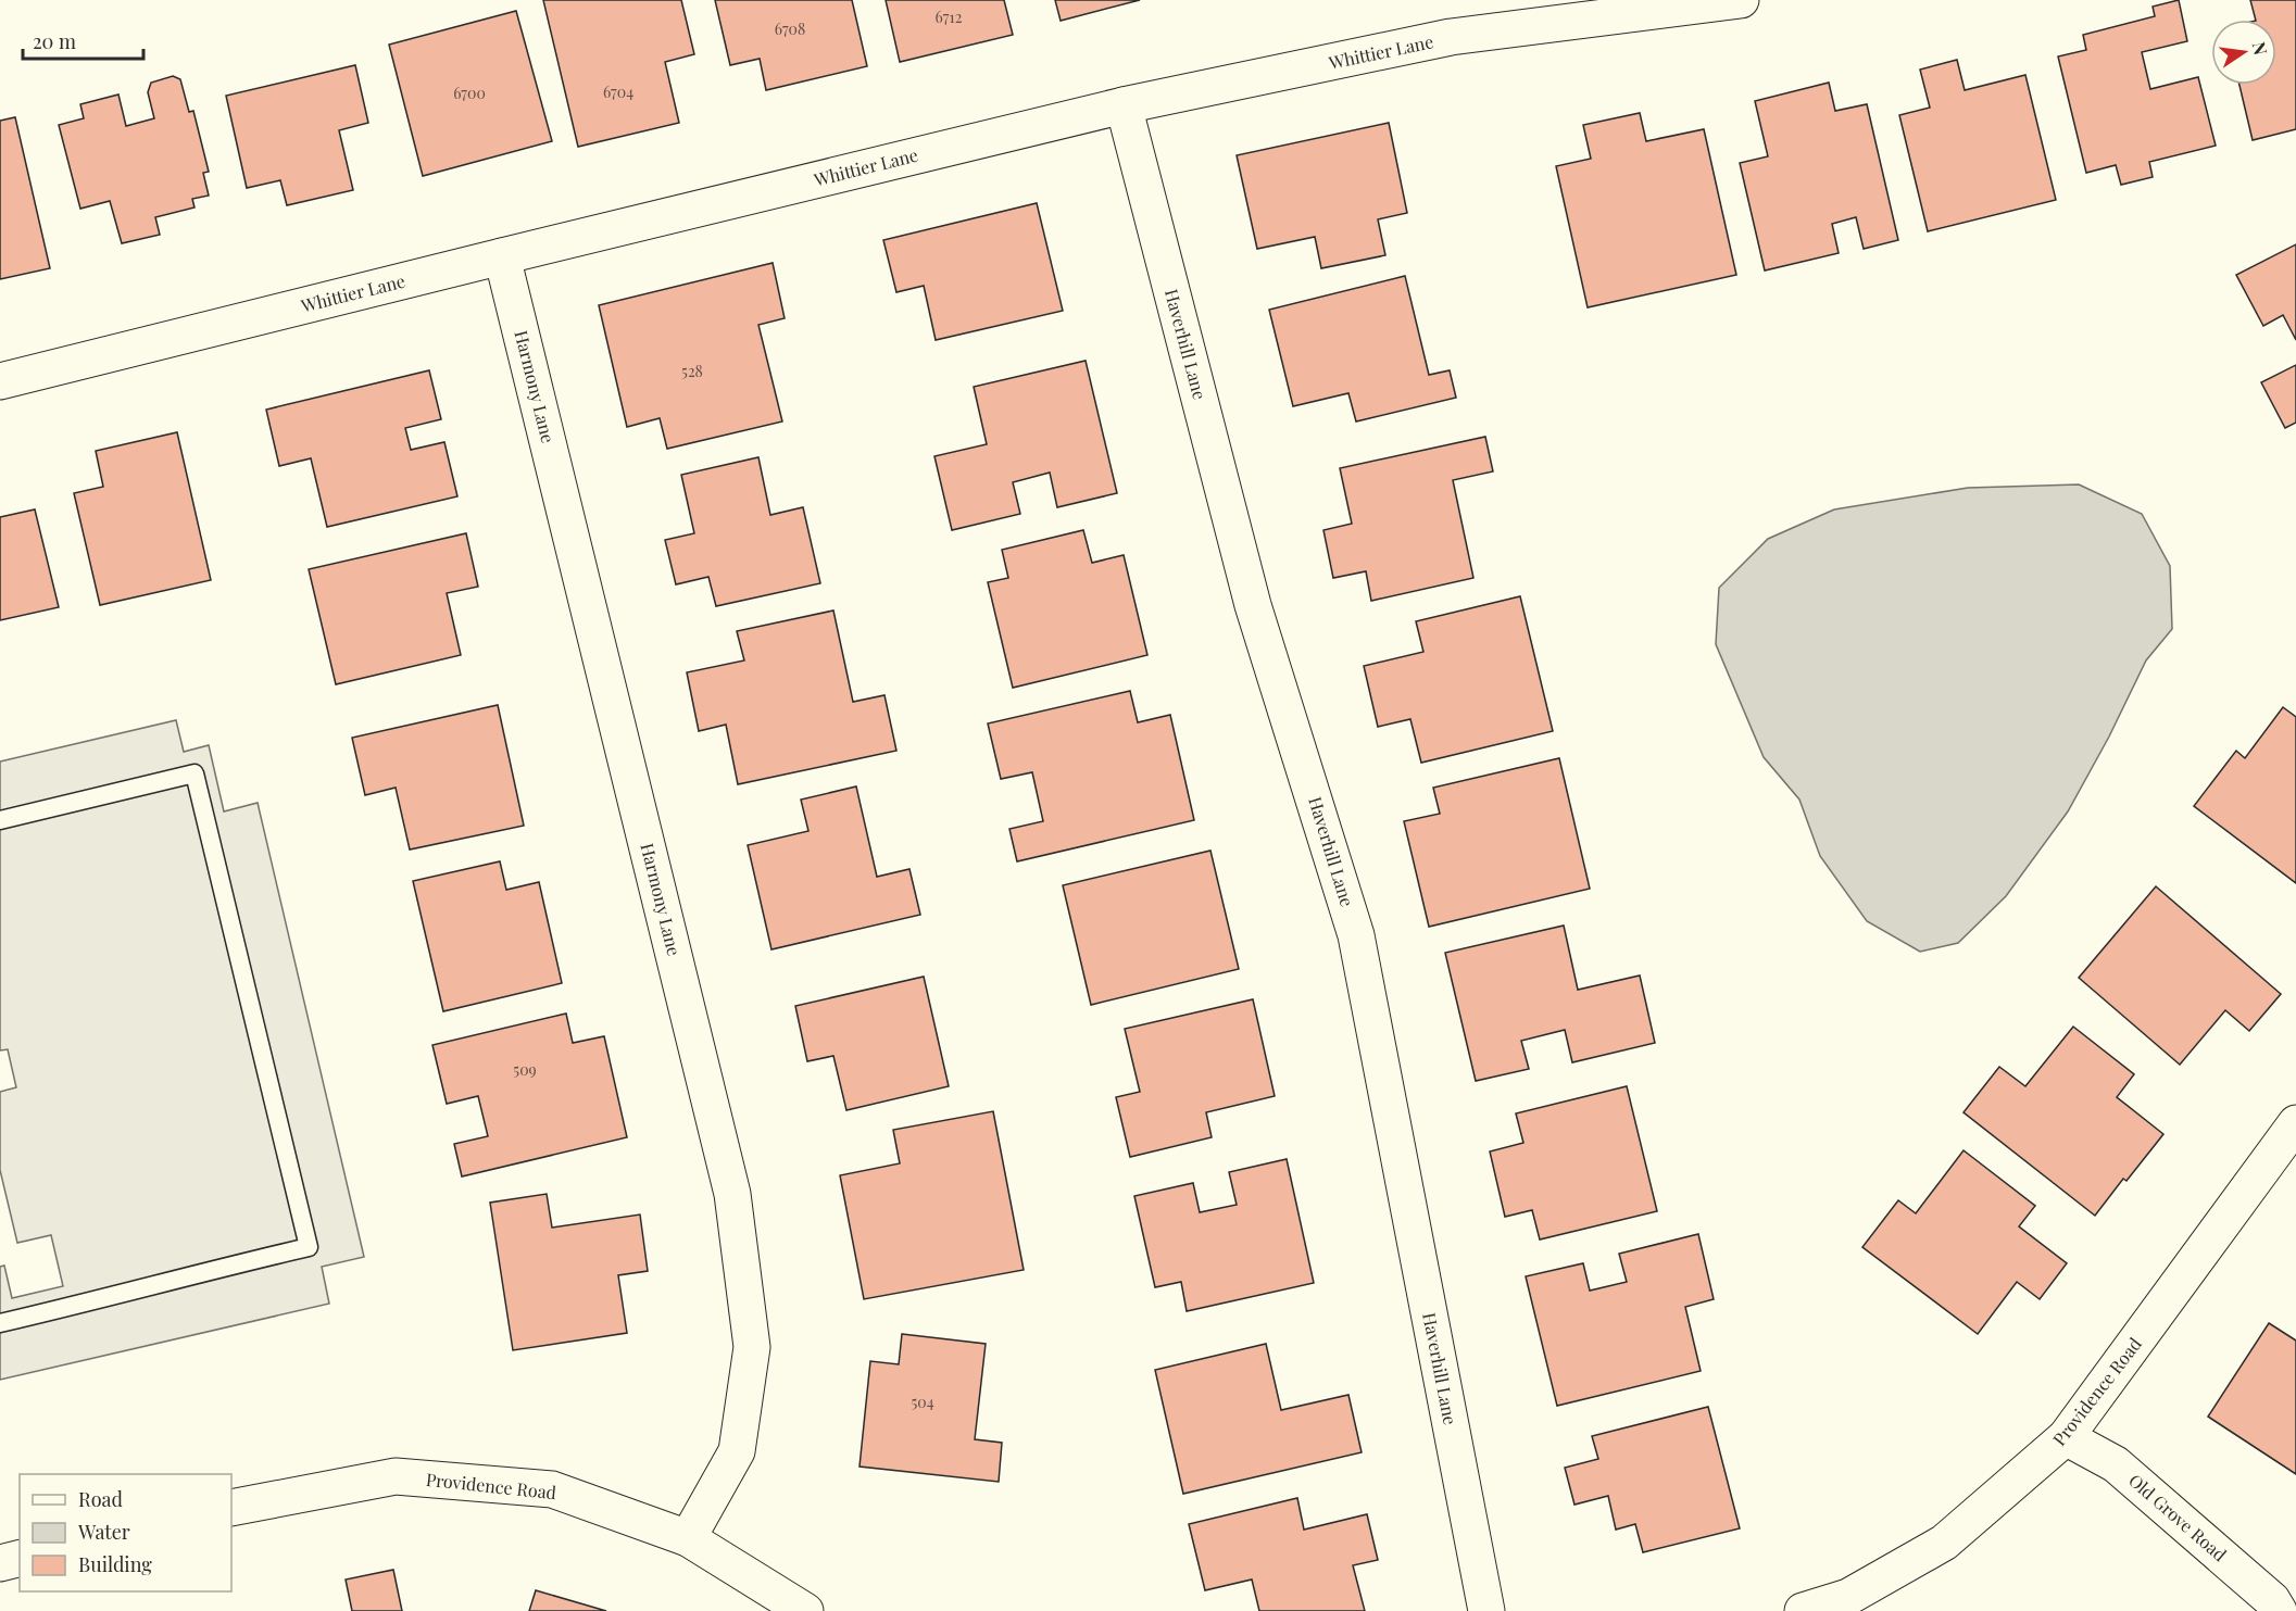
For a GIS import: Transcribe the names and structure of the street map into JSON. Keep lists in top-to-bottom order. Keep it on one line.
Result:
{"streets":{"street":["Whittier Lane","Haverhill Lane","Harmony Lane","Providence Road","Old Grove Road"]},"crossings":[["Whittier Lane","Haverhill Lane"],["Whittier Lane","Harmony Lane"],["Harmony Lane","Providence Road"],["Providence Road","Old Grove Road"]],"house_numbers":["6712","6708","6704","6700","528","509","504"],"legend":["Road","Water","Building"],"scale_bar":"20 m","north":"right"}
